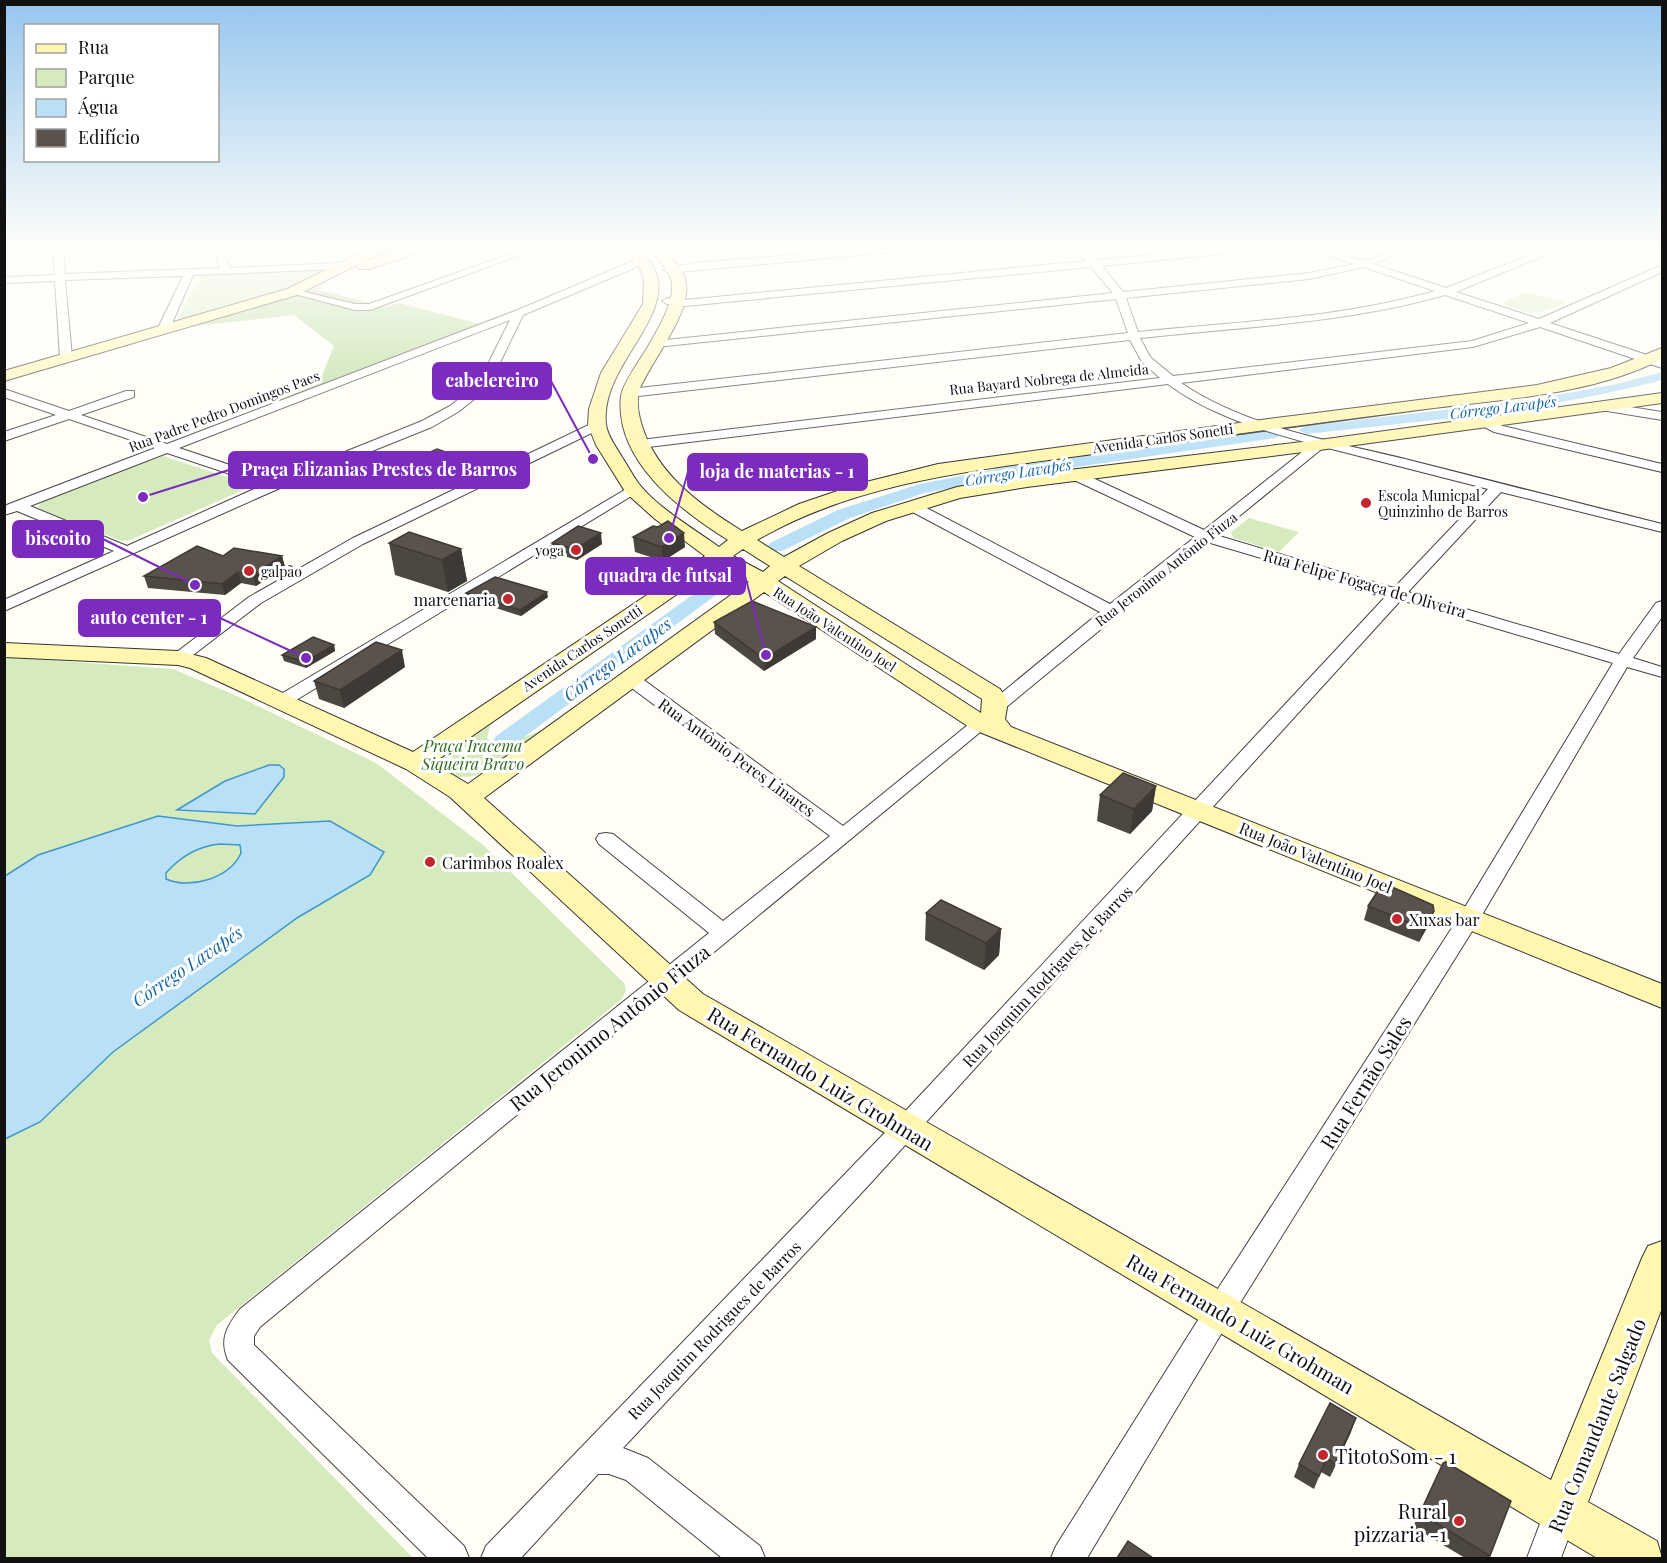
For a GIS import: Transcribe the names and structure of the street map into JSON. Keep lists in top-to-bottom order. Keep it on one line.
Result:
{"streets":{"street":["Rua Bayard Nobrega de Almeida","Rua Padre Pedro Domingos Paes","Avenida Carlos Sonetti","Rua Jeronimo Antônio Fiuza","Rua Felipe Fogaça de Oliveira","Rua João Valentino Joel","Rua Antônio Peres Linares","Rua Joaquim Rodrigues de Barros","Rua Fernando Luiz Grohman","Rua Fernão Sales","Rua Comandante Salgado"]},"crossings":[["Rua Bayard Nobrega de Almeida","Rua João Valentino Joel"],["Avenida Carlos Sonetti","Rua Jeronimo Antônio Fiuza"],["Avenida Carlos Sonetti","Rua Felipe Fogaça de Oliveira"],["Avenida Carlos Sonetti","Rua João Valentino Joel"],["Avenida Carlos Sonetti","Rua Antônio Peres Linares"],["Avenida Carlos Sonetti","Rua Fernando Luiz Grohman"],["Rua Jeronimo Antônio Fiuza","Rua Felipe Fogaça de Oliveira"],["Rua Jeronimo Antônio Fiuza","Rua João Valentino Joel"],["Rua Jeronimo Antônio Fiuza","Rua Antônio Peres Linares"],["Rua Jeronimo Antônio Fiuza","Rua Fernando Luiz Grohman"],["Rua Felipe Fogaça de Oliveira","Rua Joaquim Rodrigues de Barros"],["Rua Felipe Fogaça de Oliveira","Rua Fernão Sales"],["Rua João Valentino Joel","Rua Joaquim Rodrigues de Barros"],["Rua João Valentino Joel","Rua Fernão Sales"],["Rua Joaquim Rodrigues de Barros","Rua Fernando Luiz Grohman"],["Rua Fernando Luiz Grohman","Rua Fernão Sales"],["Rua Fernando Luiz Grohman","Rua Comandante Salgado"]],"water":["Córrego Lavapés","Córrego Lavapes"],"parks":["Praça Iracema Siqueira Bravo"],"places":["cabelereiro","Praça Elizanias Prestes de Barros","Escola Municpal Quinzinho de Barros","loja de materias - 1","yoga","galpão","biscoito","marcenaria","quadra de futsal","auto center - 1","Carimbos Roalex","Xuxas bar","TitotoSom - 1","Rural pizzaria -1"],"legend":["Rua","Parque","Água","Edifício"]}
